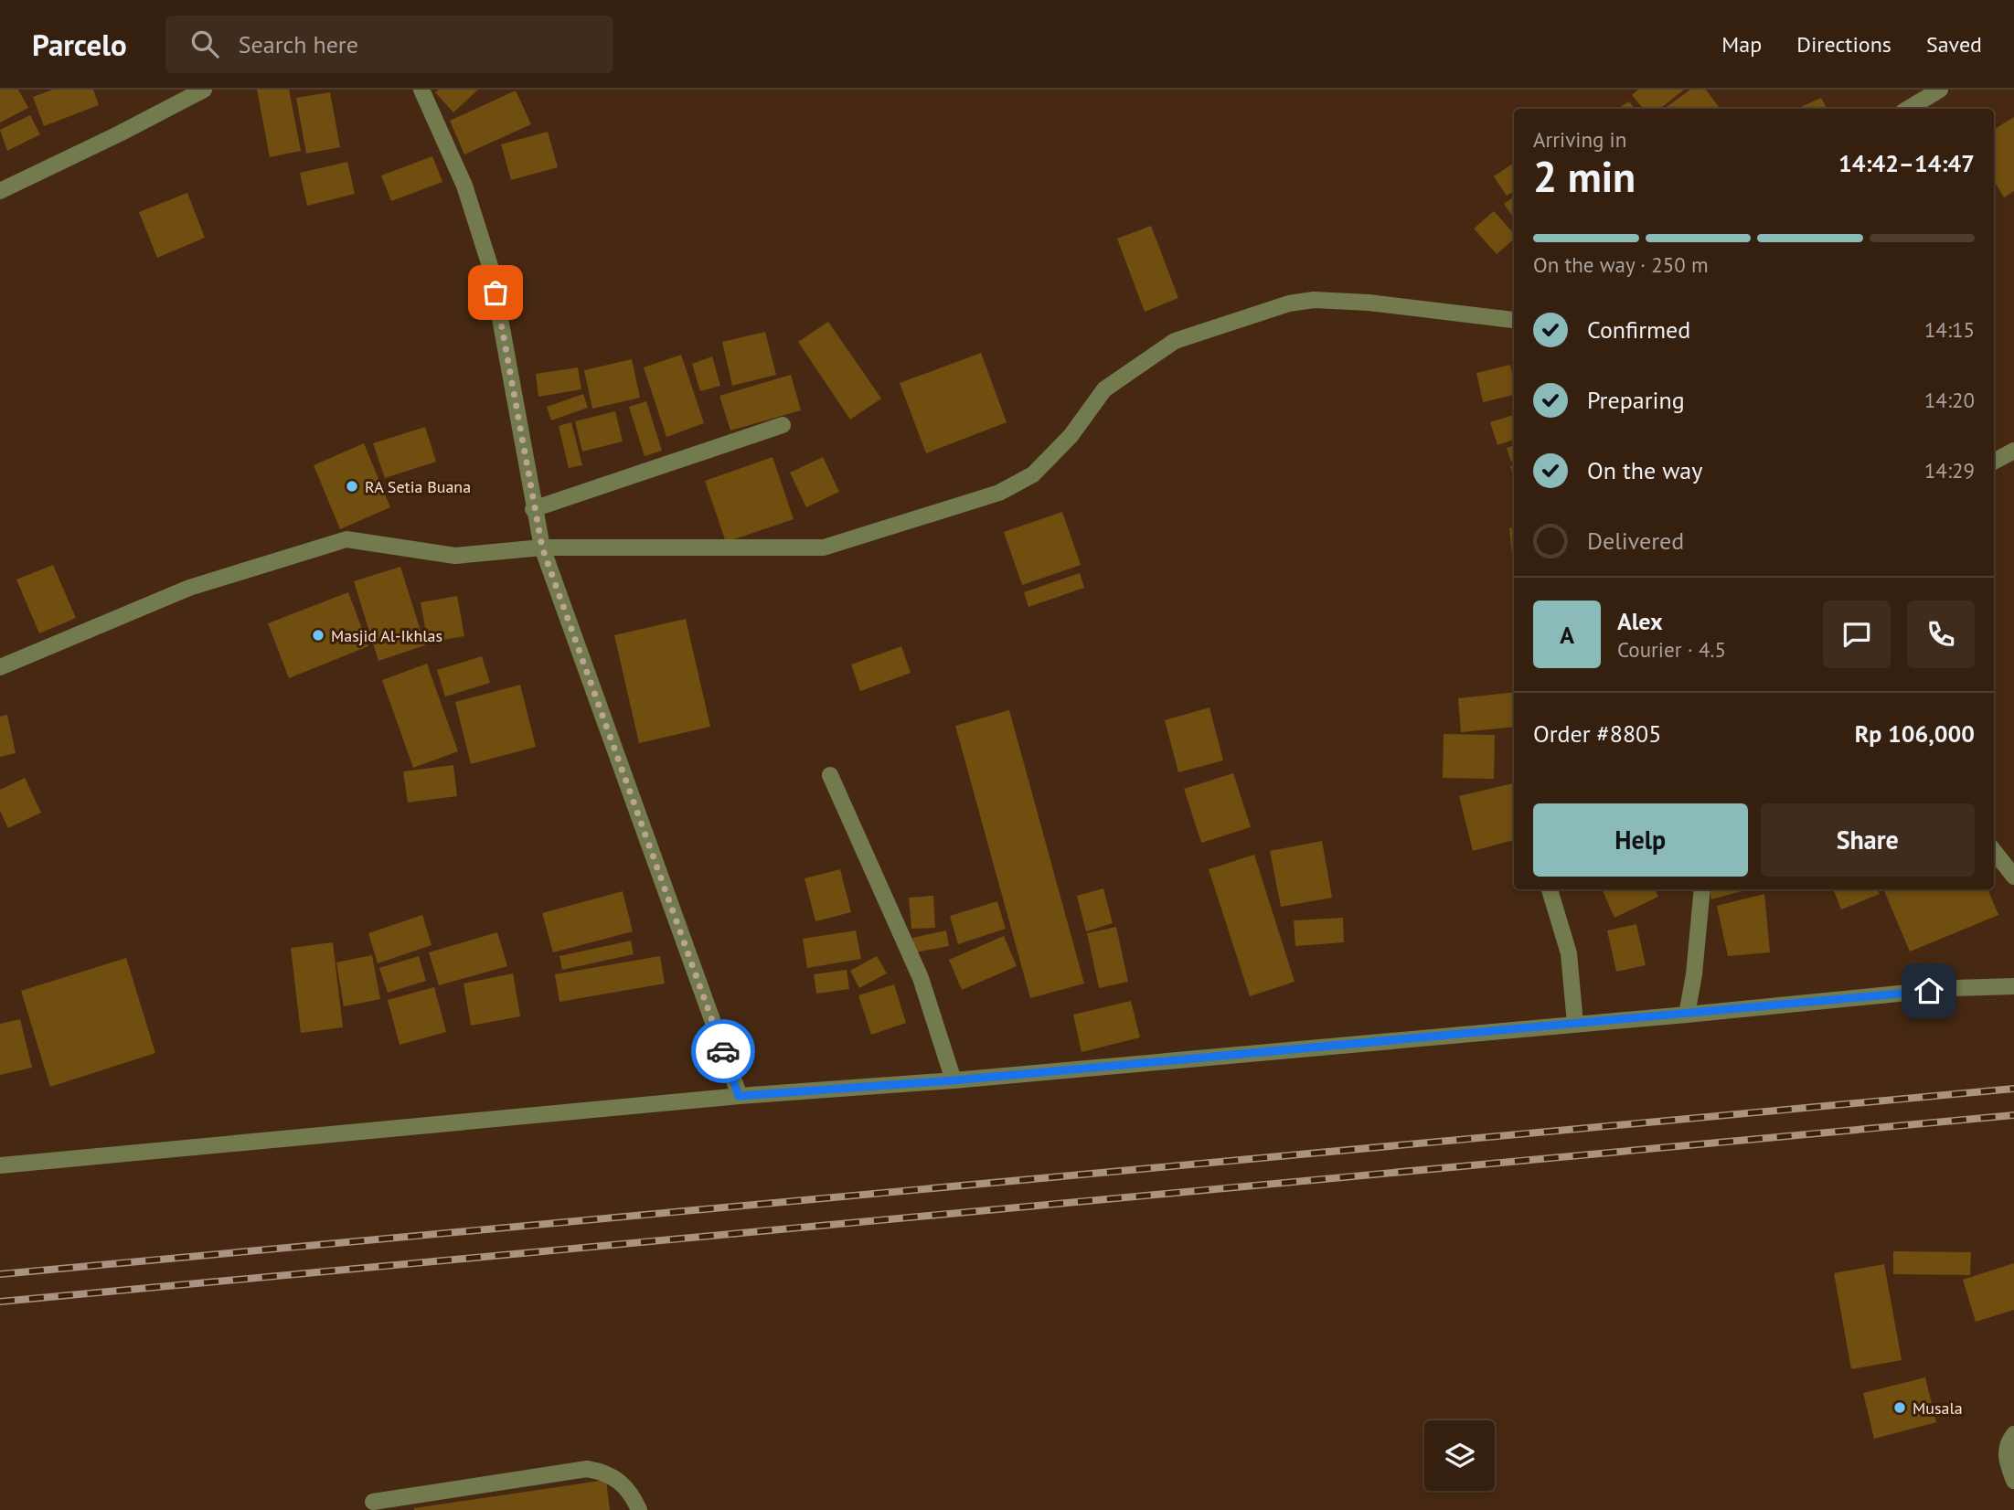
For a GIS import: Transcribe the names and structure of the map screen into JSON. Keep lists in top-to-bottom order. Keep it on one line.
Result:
{"places":["RA Setia Buana","Masjid Al-Ikhlas","Musala"],"page":{"header":"Parcelo","search":"Search here","nav":["Map","Directions","Saved"],"heading":["2 min","Arriving in","14:42–14:47"],"panel":["Alex","Courier · 4.5","Order #8805","Rp 106,000"],"bar":"On the way · 250 m","list":[["Confirmed","14:15"],["Preparing","14:20"],["On the way","14:29"],"Delivered"],"round":"A","buttons":["Help","Share"]}}
